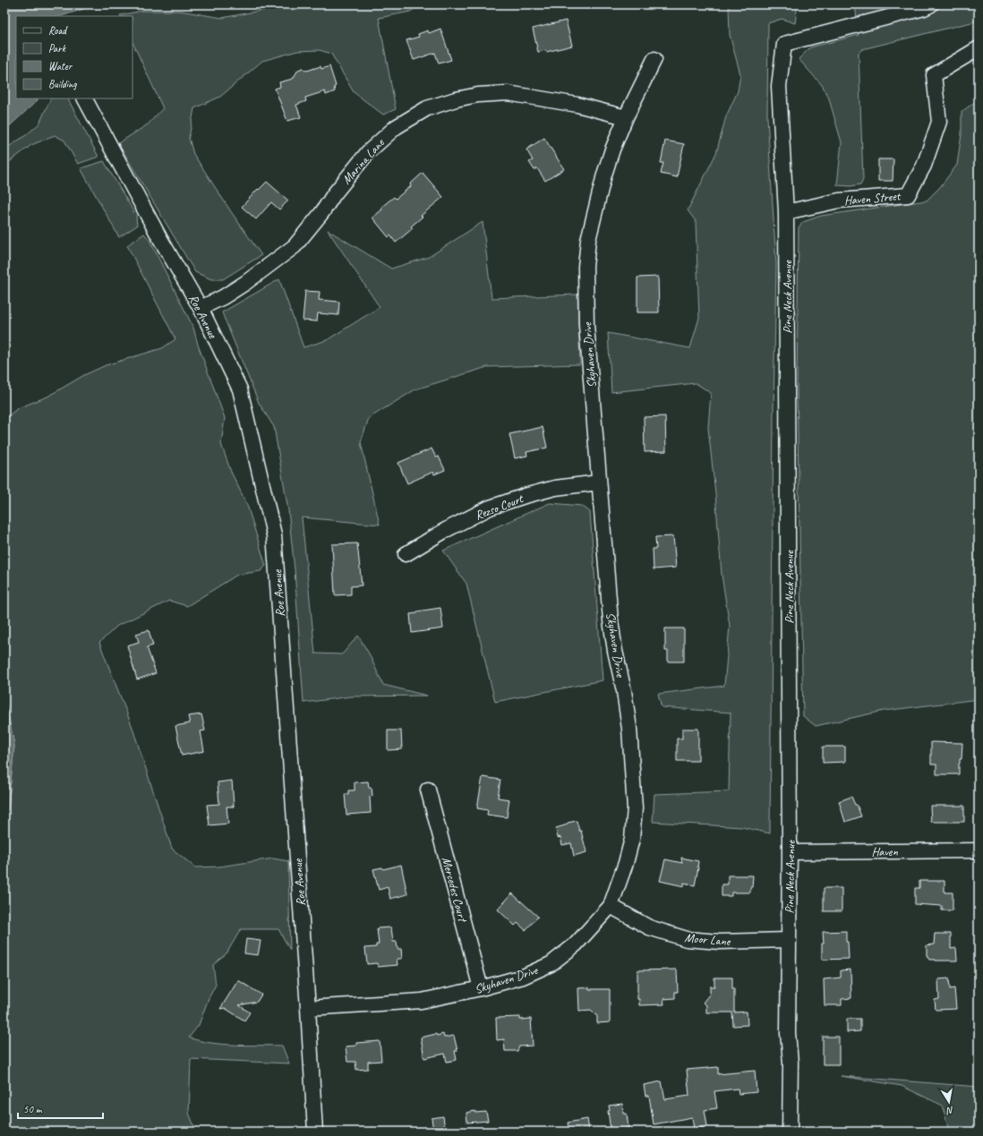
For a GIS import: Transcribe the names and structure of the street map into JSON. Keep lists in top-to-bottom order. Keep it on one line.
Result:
{"streets":{"street":["Marina Lane","Haven Street","Pine Neck Avenue","Roe Avenue","Skyhaven Drive","Rezso Court","Haven","Mercedes Court","Moor Lane"]},"crossings":[["Marina Lane","Roe Avenue"],["Marina Lane","Skyhaven Drive"],["Haven Street","Pine Neck Avenue"],["Pine Neck Avenue","Haven"],["Pine Neck Avenue","Moor Lane"],["Roe Avenue","Skyhaven Drive"],["Skyhaven Drive","Rezso Court"],["Skyhaven Drive","Mercedes Court"],["Skyhaven Drive","Moor Lane"]],"legend":["Road","Park","Water","Building"],"scale_bar":"50 m","north":"bottom"}
